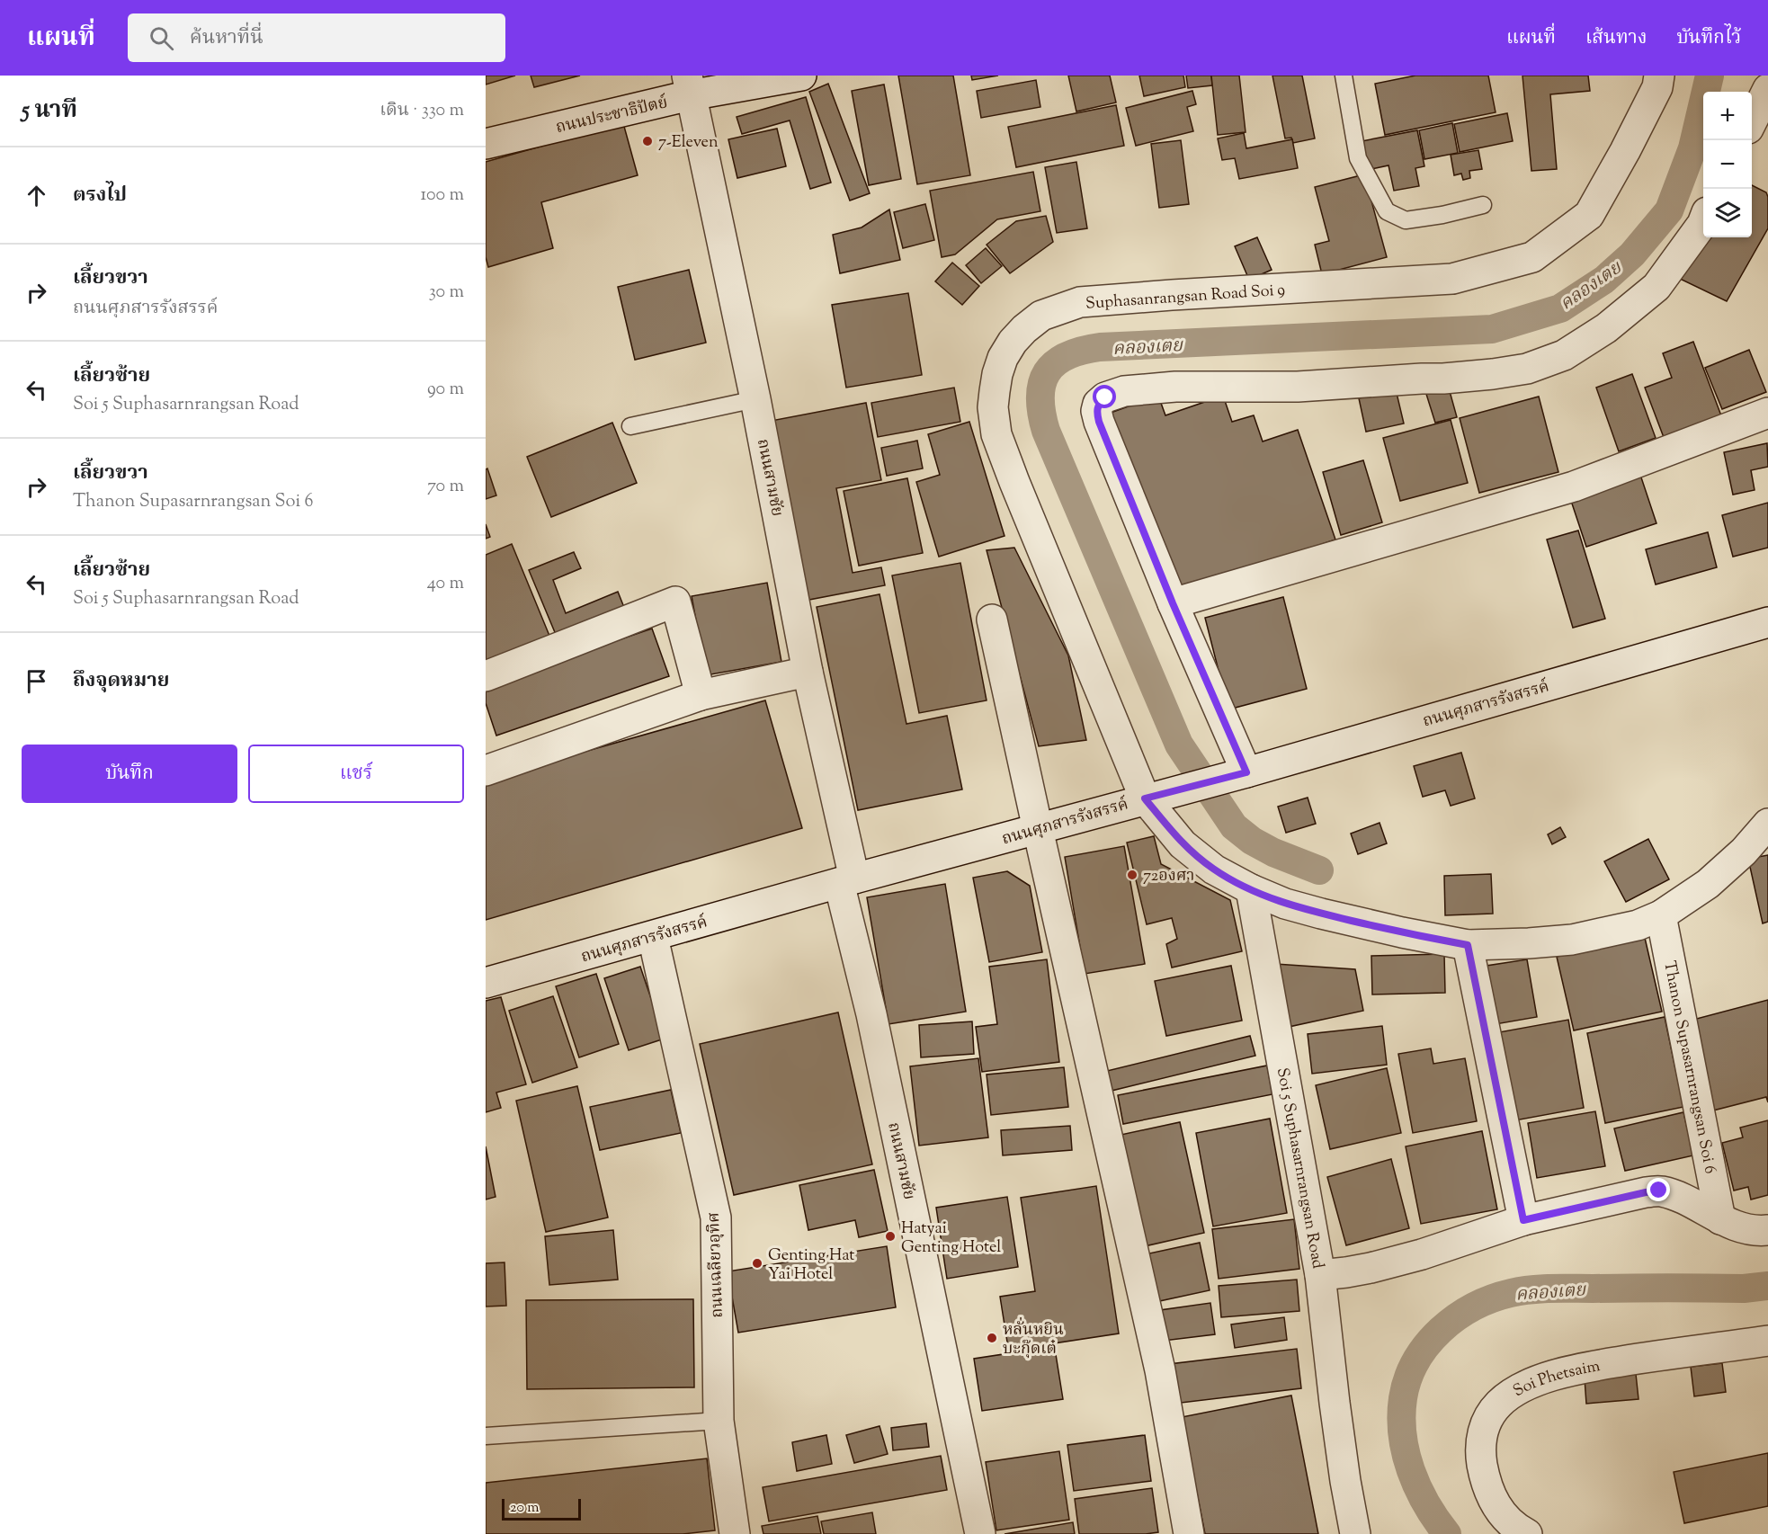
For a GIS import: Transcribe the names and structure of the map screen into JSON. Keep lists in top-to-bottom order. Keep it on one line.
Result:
{"streets":{"street":["ถนนประชาธิปัตย์","Suphasanrangsan Road Soi 9","ถนนสามชัย","ถนนศุภสารรังสรรค์","Thanon Supasarnrangsan Soi 6","Soi 5 Suphasarnrangsan Road","ถนนเฉลียวอุทิศ","Soi Phetsaim"]},"crossings":[["ถนนประชาธิปัตย์","ถนนสามชัย"],["Suphasanrangsan Road Soi 9","ถนนศุภสารรังสรรค์"],["ถนนสามชัย","ถนนศุภสารรังสรรค์"],["ถนนศุภสารรังสรรค์","ถนนเฉลียวอุทิศ"],["Thanon Supasarnrangsan Soi 6","Soi 5 Suphasarnrangsan Road"]],"water":["คลองเตย"],"places":["7-Eleven","72องศา","Hatyai Genting Hotel","Genting Hat Yai Hotel","หลั่นหยิน บะกุ๊ดเต๋"],"scale_bar":"20 m","page":{"header":"แผนที่","search":"ค้นหาที่นี่","nav":["แผนที่","เส้นทาง","บันทึกไว้"],"heading":["5 นาที","เดิน · 330 m"],"map_buttons":["+","−"],"list":[["ตรงไป","100 m"],["เลี้ยวขวา","ถนนศุภสารรังสรรค์","30 m"],["เลี้ยวซ้าย","Soi 5 Suphasarnrangsan Road","90 m"],["เลี้ยวขวา","Thanon Supasarnrangsan Soi 6","70 m"],["เลี้ยวซ้าย","Soi 5 Suphasarnrangsan Road","40 m"],"ถึงจุดหมาย"],"buttons":["บันทึก","แชร์"],"scale":"20 m"}}
